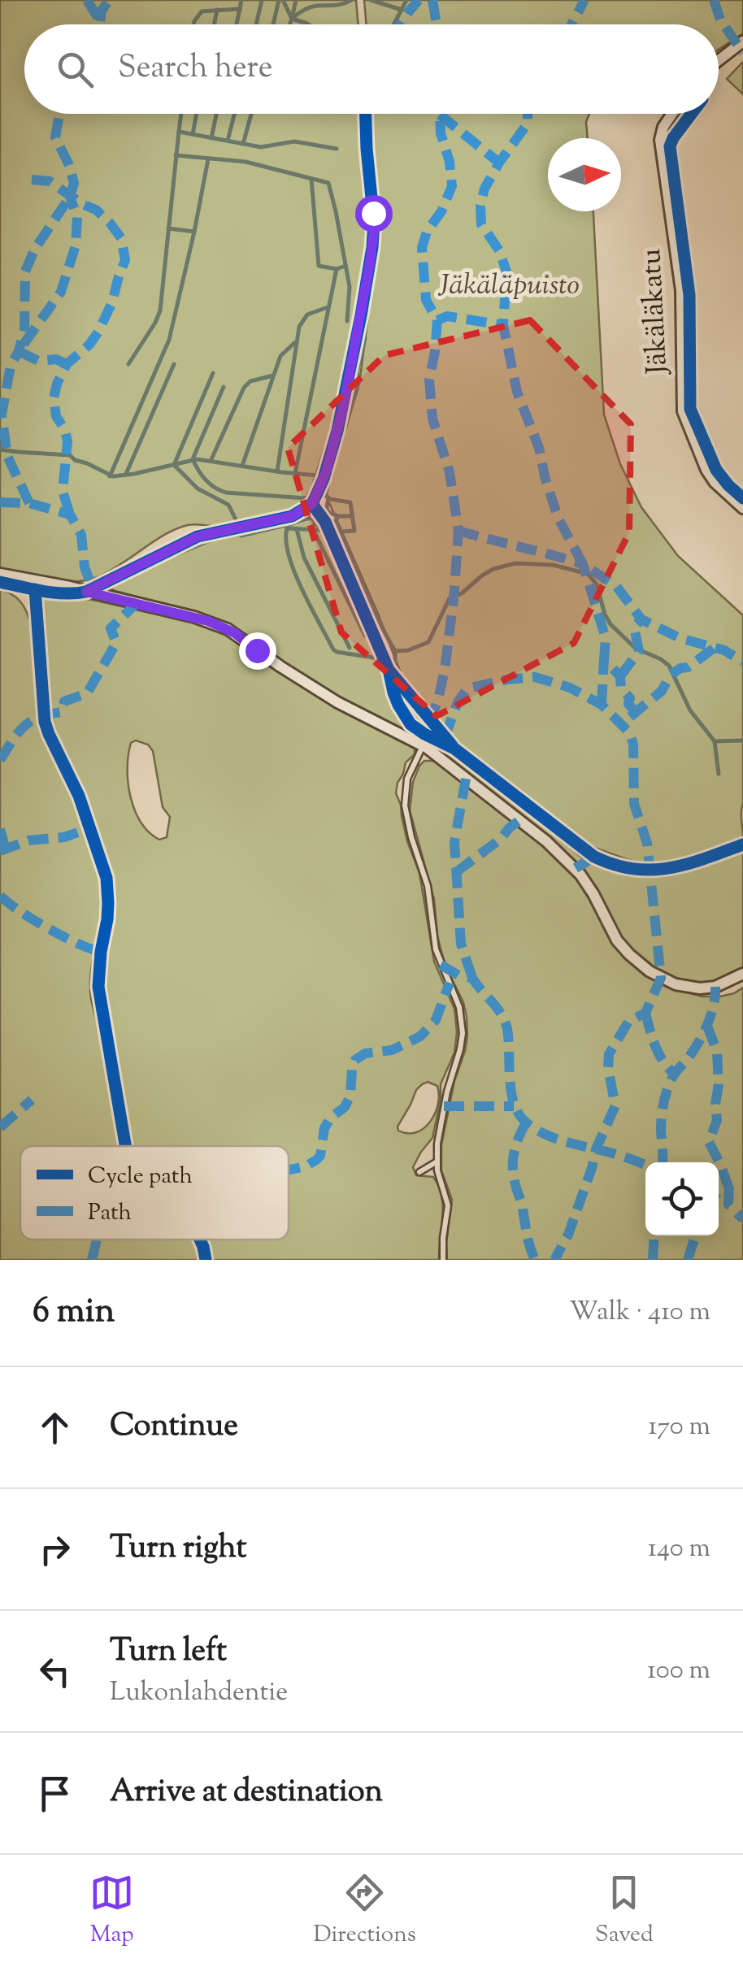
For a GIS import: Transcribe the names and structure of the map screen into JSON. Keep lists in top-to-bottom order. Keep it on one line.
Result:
{"streets":{"street":["Jäkäläkatu"]},"parks":["Jäkäläpuisto"],"legend":["Cycle path","Path"],"north":"right","page":{"search":"Search here","heading":["6 min","Walk · 410 m"],"list":[["Continue","170 m"],["Turn right","140 m"],["Turn left","Lukonlahdentie","100 m"],"Arrive at destination"],"nav":["Map","Directions","Saved"]}}
